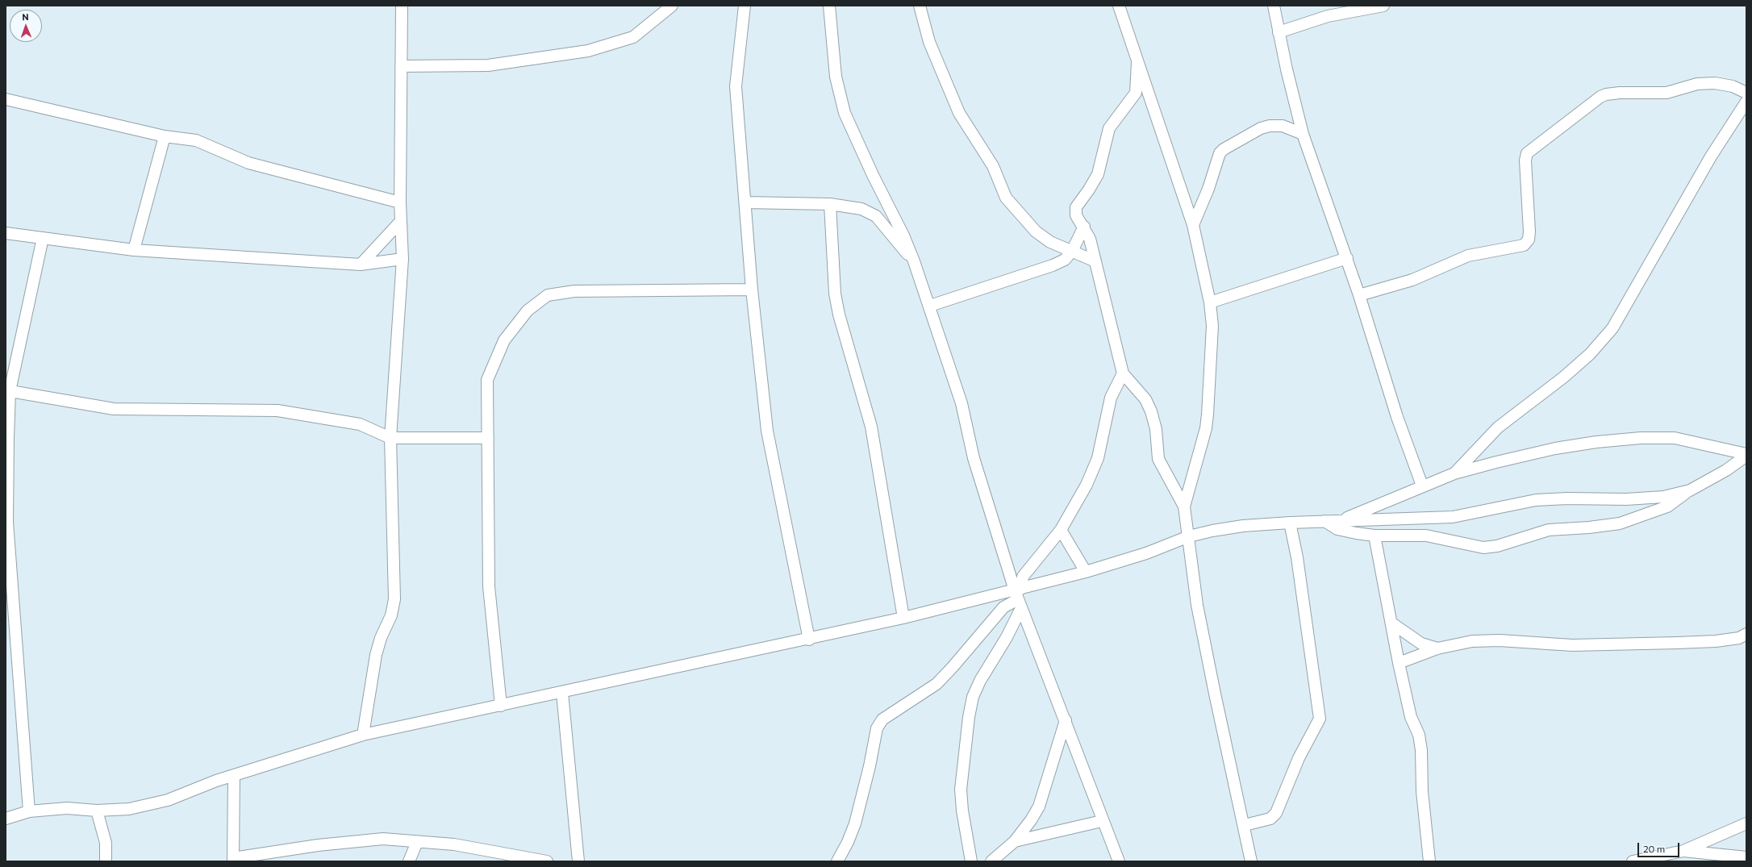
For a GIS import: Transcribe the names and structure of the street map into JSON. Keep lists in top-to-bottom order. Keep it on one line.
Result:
{"scale_bar":"20 m","north":"top"}
